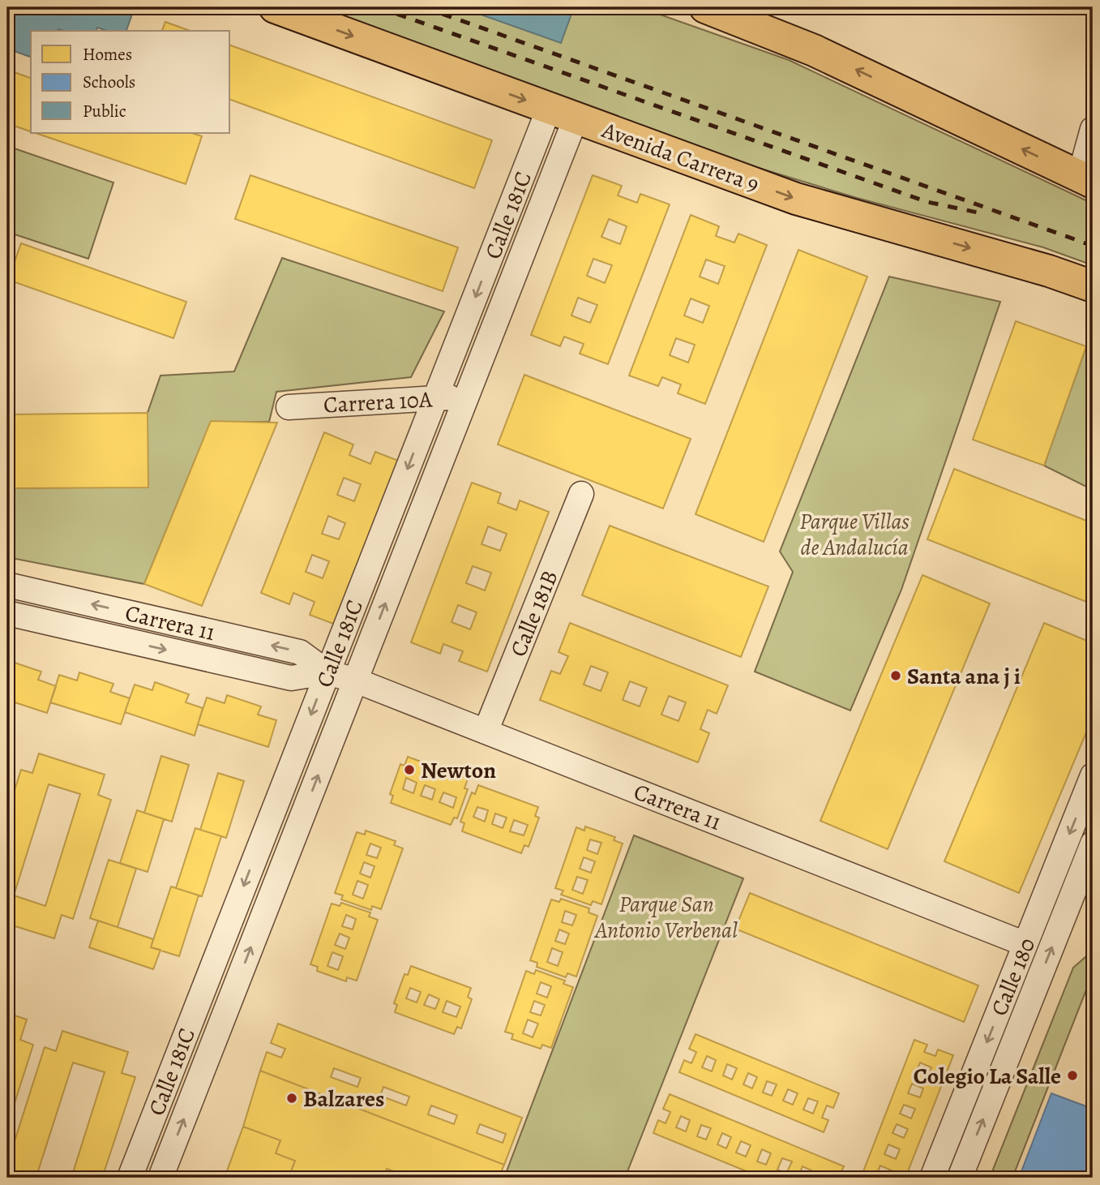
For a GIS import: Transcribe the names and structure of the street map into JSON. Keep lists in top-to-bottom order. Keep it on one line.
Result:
{"streets":{"main road":["Avenida Carrera 9"],"street":["Calle 181C","Carrera 10A","Calle 181B","Carrera 11","Calle 180"]},"crossings":[["Avenida Carrera 9","Calle 181C"],["Calle 181C","Carrera 10A"],["Calle 181C","Carrera 11"],["Calle 181B","Carrera 11"],["Carrera 11","Calle 180"]],"parks":["Parque Villas de Andalucía","Parque San Antonio Verbenal"],"places":["Santa ana j i","Newton","Colegio La Salle","Balzares"],"legend":["Homes","Schools","Public"]}
